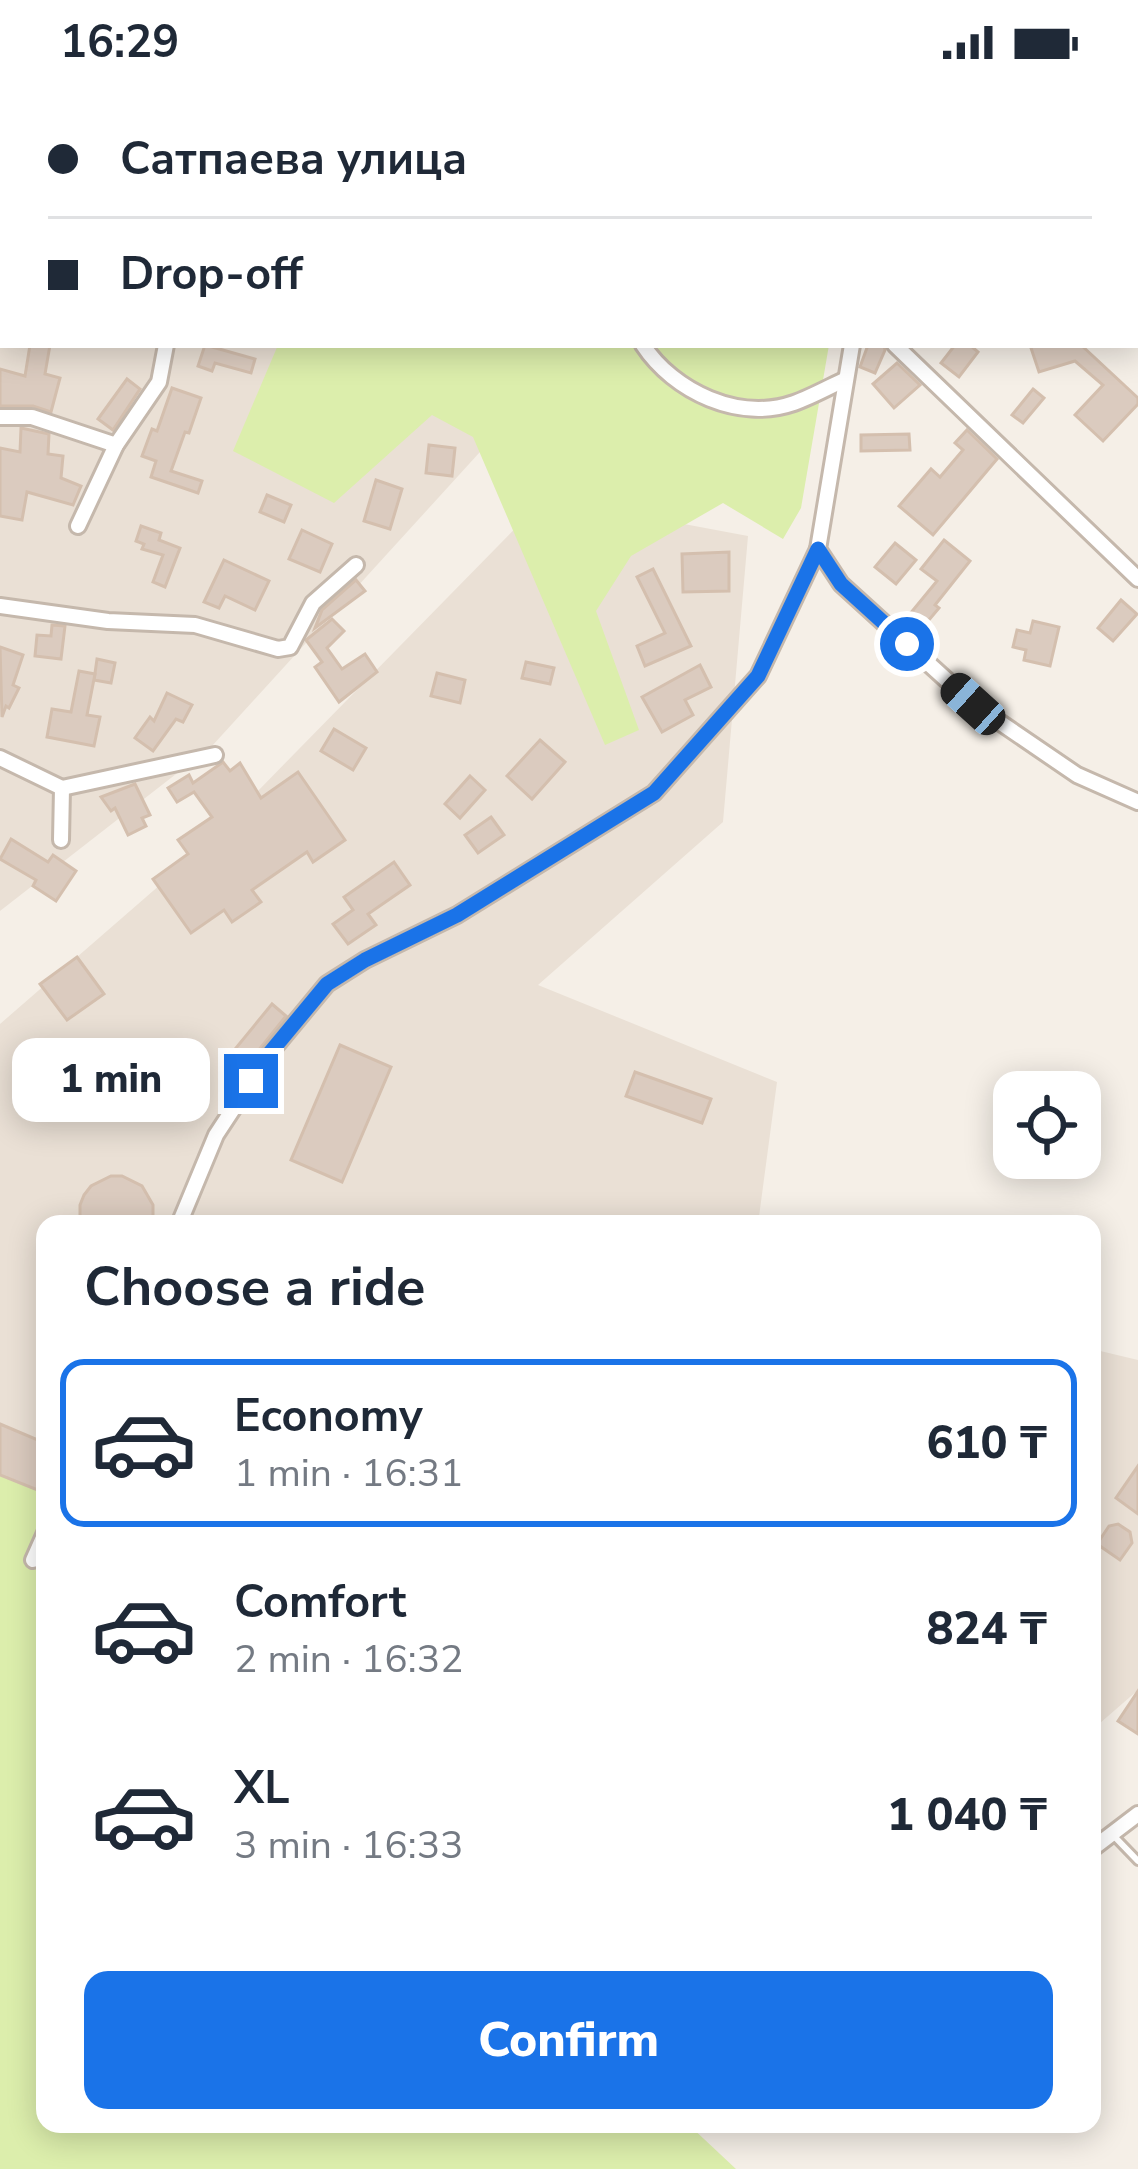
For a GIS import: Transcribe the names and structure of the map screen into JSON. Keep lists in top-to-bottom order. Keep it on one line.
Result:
{"page":{"status":"16:29","banner":["Сатпаева улица","Drop-off"],"bubble":"1 min","heading":"Choose a ride","list":[{"name":"Economy","note":"1 min · 16:31","value":"610 ₸"},{"name":"Comfort","note":"2 min · 16:32","value":"824 ₸"},{"name":"XL","note":"3 min · 16:33","value":"1 040 ₸"}],"buttons":"Confirm"}}
